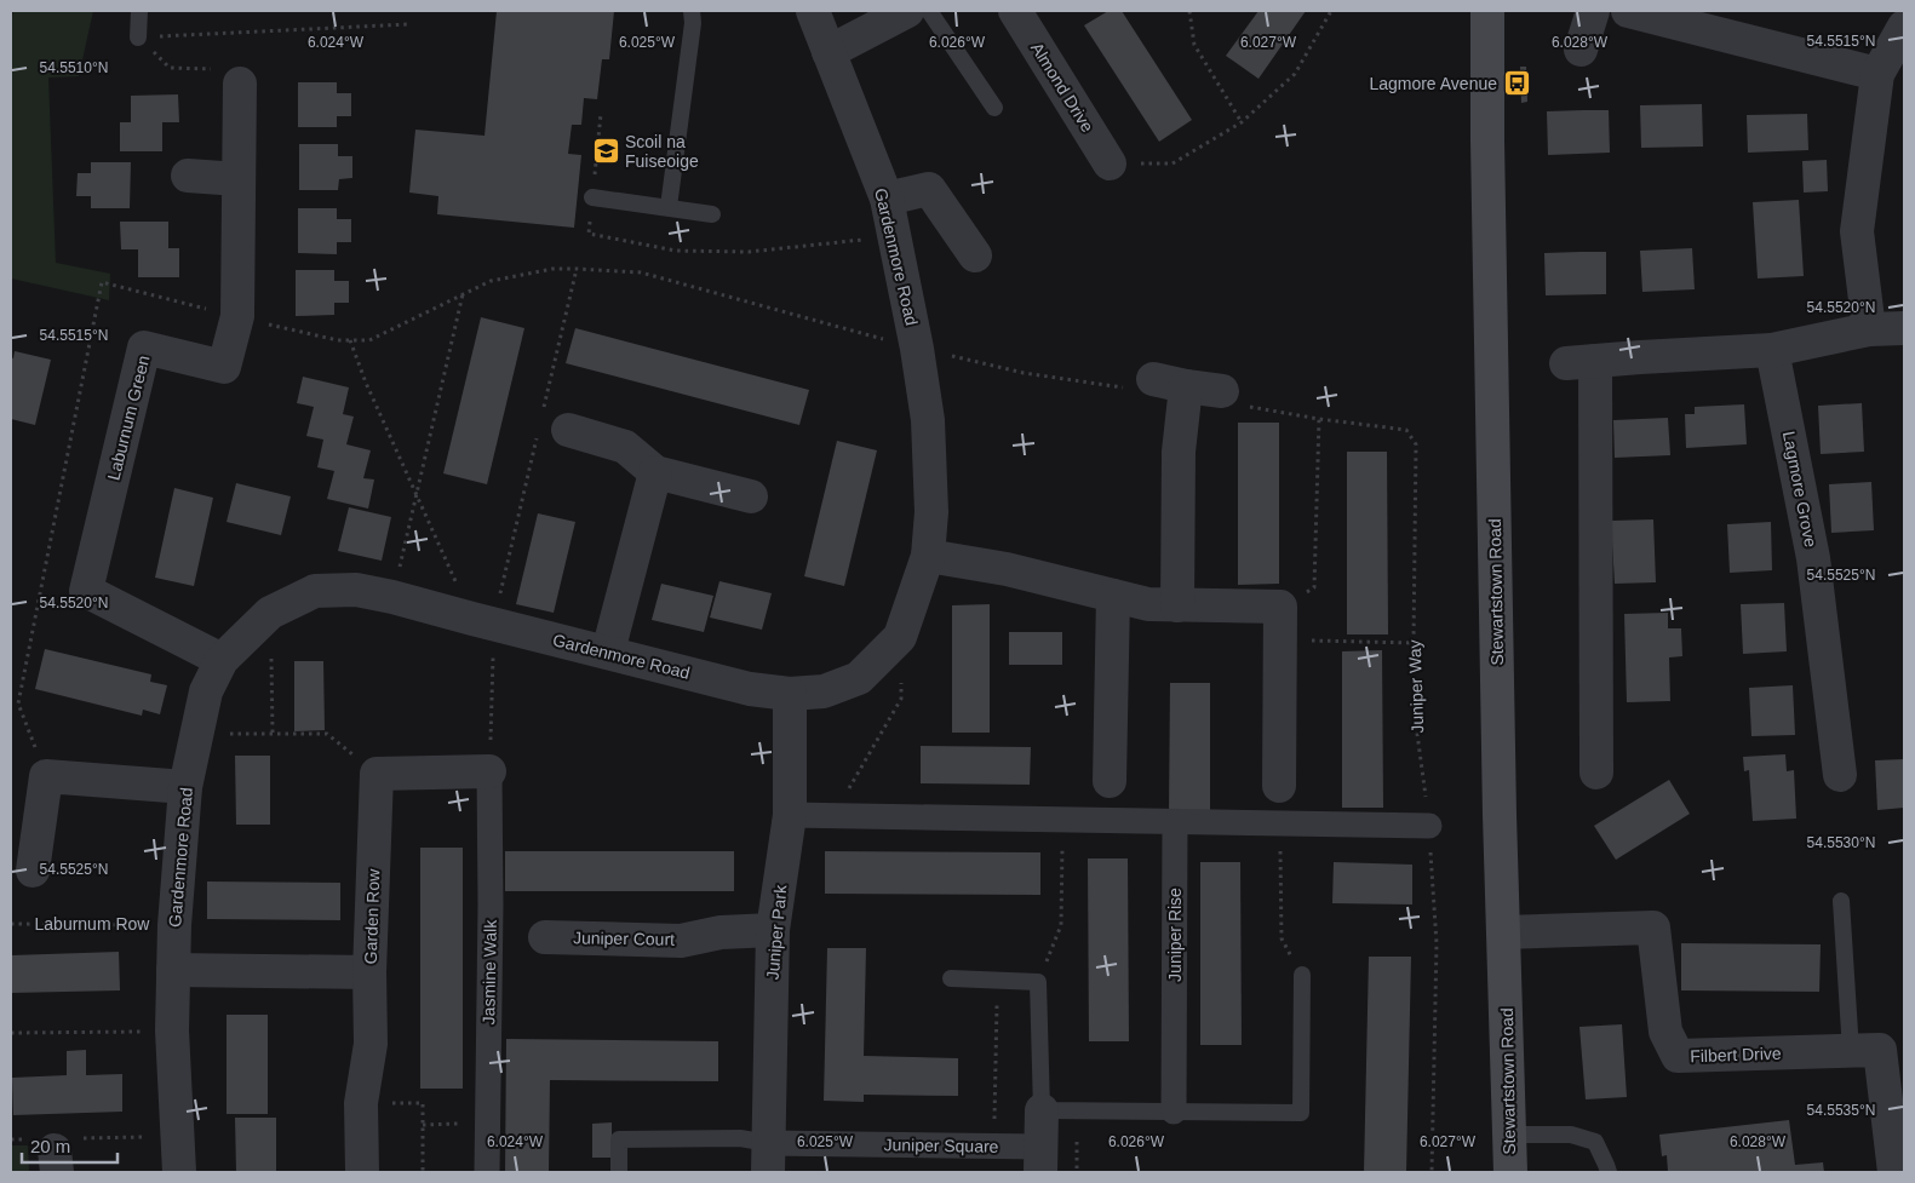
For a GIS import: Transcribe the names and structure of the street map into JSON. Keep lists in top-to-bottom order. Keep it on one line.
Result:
{"streets":{"main road":["Stewartstown Road"],"street":["Almond Drive","Gardenmore Road","Laburnum Green","Lagmore Grove","Garden Row","Juniper Park","Juniper Rise","Juniper Court","Jasmine Walk","Filbert Drive","Juniper Square"],"path":["Juniper Way","Laburnum Row"]},"crossings":[["Gardenmore Road","Laburnum Green"],["Gardenmore Road","Laburnum Row"],["Gardenmore Road","Juniper Park"],["Stewartstown Road","Filbert Drive"],["Juniper Park","Juniper Court"],["Juniper Park","Juniper Square"]],"places":{"bus stop":["Lagmore Avenue"],"school or university":["Scoil na Fuiseoige"]},"scale_bar":"20 m","coordinates":["54.5515°N","6.024°W","6.025°W","6.026°W","6.027°W","6.028°W","54.5510°N","54.5520°N","54.5525°N","54.5530°N","54.5535°N"]}
